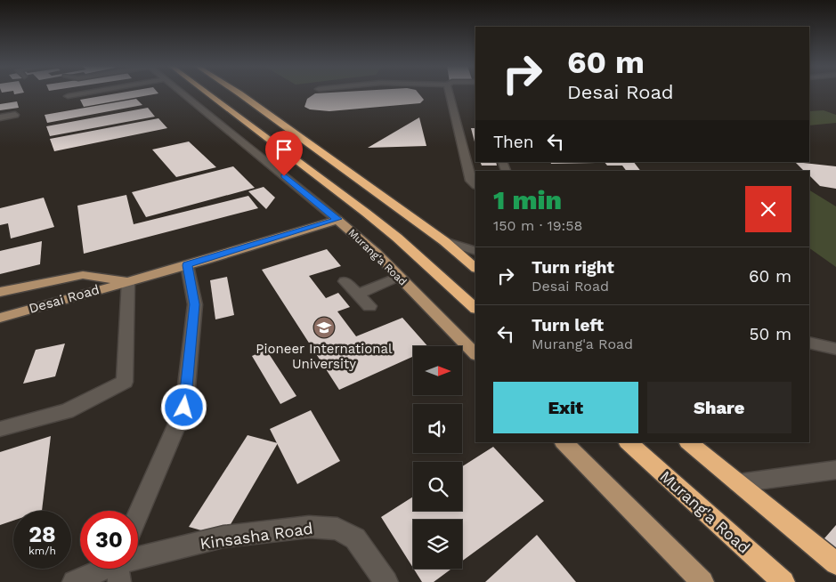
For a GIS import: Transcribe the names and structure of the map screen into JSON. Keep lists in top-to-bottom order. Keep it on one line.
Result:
{"streets":{"highway":["Murang'a Road"],"main road":["Desai Road"],"street":["Kinsasha Road"]},"crossings":[["Murang'a Road","Desai Road"]],"places":{"school or university":["Pioneer International University"]},"north":"right","page":{"turn":["60 m","Desai Road"],"then":"Then","heading":["1 min","150 m · 19:58"],"list":[{"name":"Turn right","note":"Desai Road","value":"60 m"},{"name":"Turn left","note":"Murang'a Road","value":"50 m"}],"buttons":["Exit","Share"],"speed":"28 km/h","limit":"30"}}
